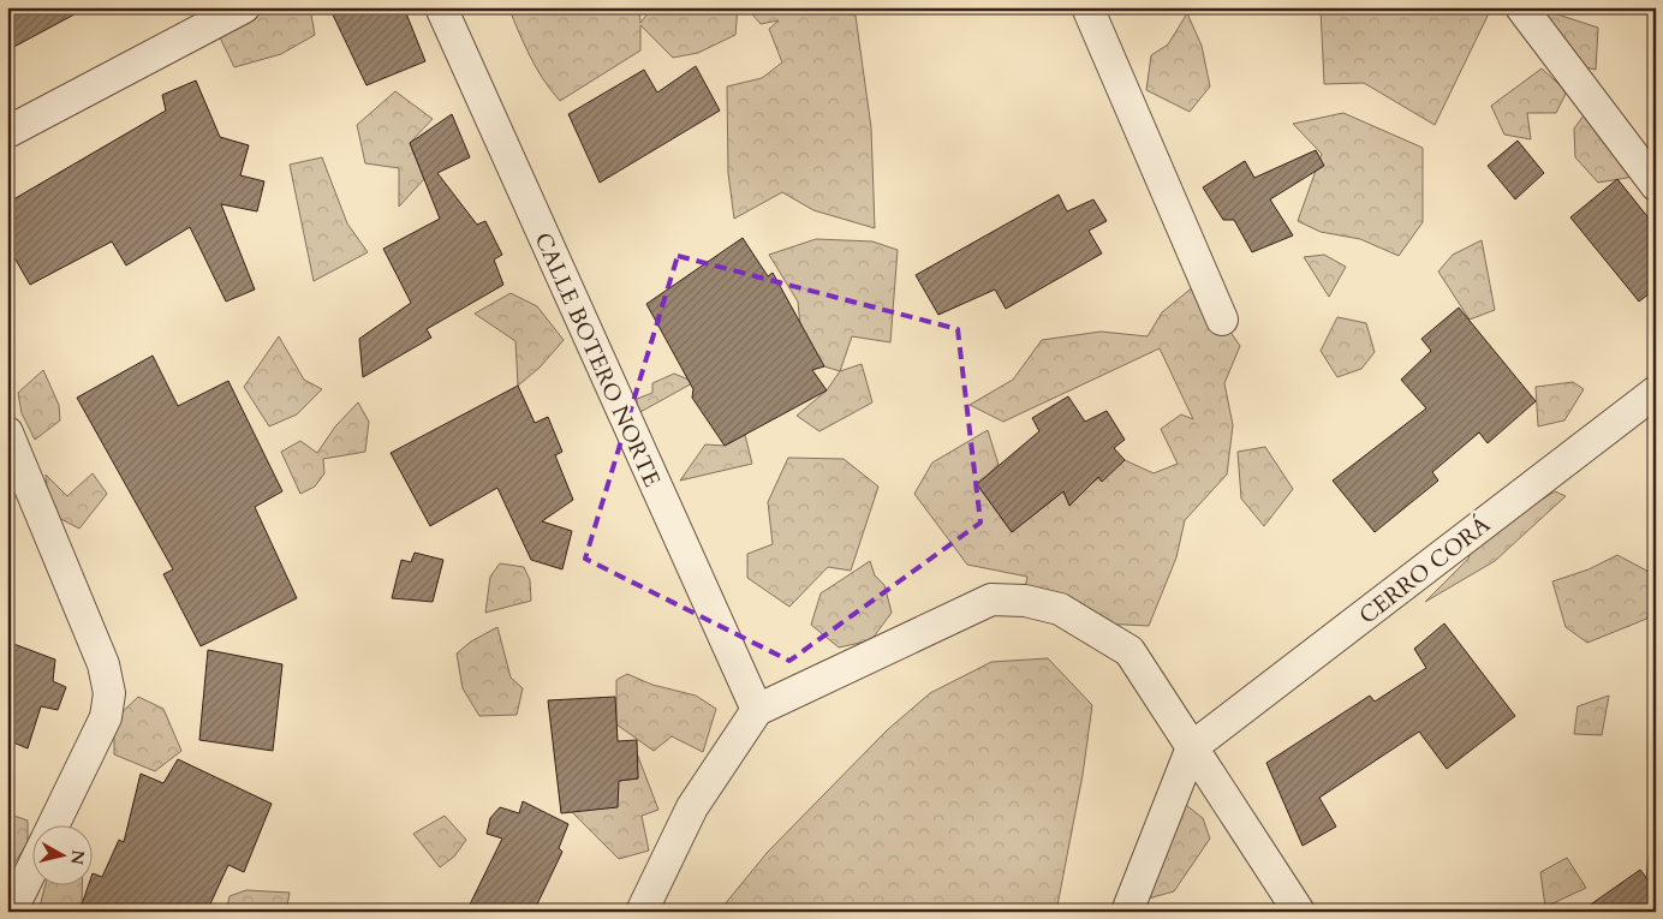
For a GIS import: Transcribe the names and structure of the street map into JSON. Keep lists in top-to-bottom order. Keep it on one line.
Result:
{"streets":{"street":["CALLE BOTERO NORTE","CERRO CORÁ"]},"north":"right"}
